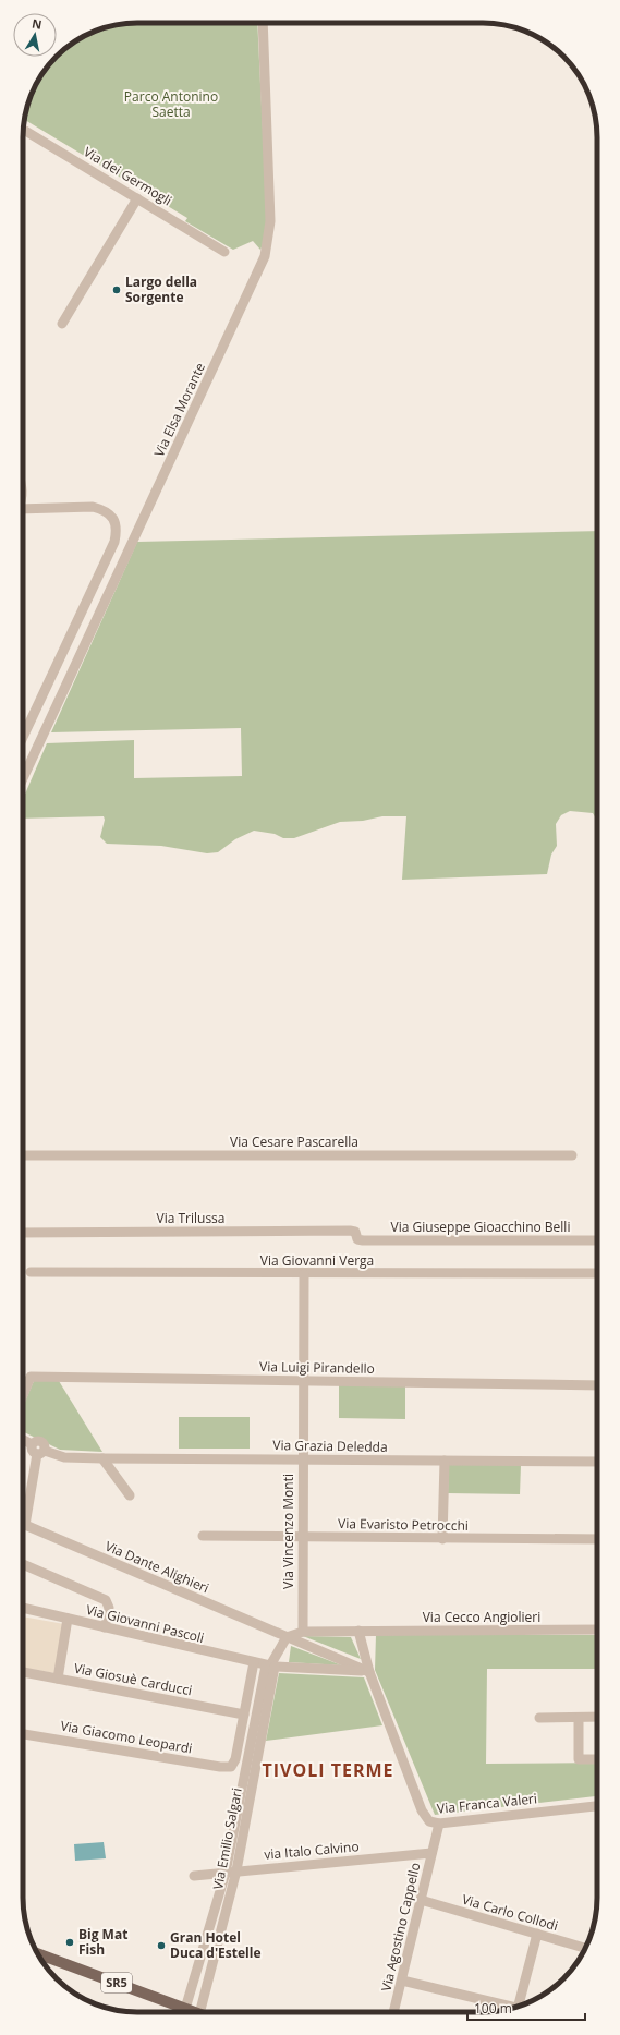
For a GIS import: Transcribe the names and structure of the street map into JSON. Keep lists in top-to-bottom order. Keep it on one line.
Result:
{"streets":{"main road":["SR5"],"street":["Via dei Germogli","Via Elsa Morante","Via Cesare Pascarella","Via Trilussa","Via Giuseppe Gioacchino Belli","Via Giovanni Verga","Via Luigi Pirandello","Via Grazia Deledda","Via Evaristo Petrocchi","Via Vincenzo Monti","Via Dante Alighieri","Via Cecco Angiolieri","Via Giovanni Pascoli","Via Giosuè Carducci","Via Giacomo Leopardi","Via Franca Valeri","Via Emilio Salgari","via Italo Calvino","Via Carlo Collodi","Via Agostino Cappello"]},"crossings":[["Via Trilussa","Via Giuseppe Gioacchino Belli"],["Via Giovanni Verga","Via Vincenzo Monti"],["Via Luigi Pirandello","Via Vincenzo Monti"],["Via Grazia Deledda","Via Vincenzo Monti"],["Via Evaristo Petrocchi","Via Vincenzo Monti"],["Via Vincenzo Monti","Via Cecco Angiolieri"],["Via Dante Alighieri","Via Cecco Angiolieri"],["Via Dante Alighieri","Via Giovanni Pascoli"],["Via Dante Alighieri","Via Franca Valeri"],["Via Cecco Angiolieri","Via Franca Valeri"],["Via Giovanni Pascoli","Via Franca Valeri"],["Via Giovanni Pascoli","Via Emilio Salgari"],["Via Giosuè Carducci","Via Giacomo Leopardi"],["Via Franca Valeri","Via Agostino Cappello"],["Via Emilio Salgari","via Italo Calvino"],["Via Emilio Salgari","SR5"],["via Italo Calvino","Via Agostino Cappello"],["Via Carlo Collodi","Via Agostino Cappello"]],"districts":["TIVOLI TERME"],"parks":["Parco Antonino Saetta"],"places":["Largo della Sorgente","Big Mat Fish","Gran Hotel Duca d'Estelle"],"scale_bar":"100 m","north":"top"}
